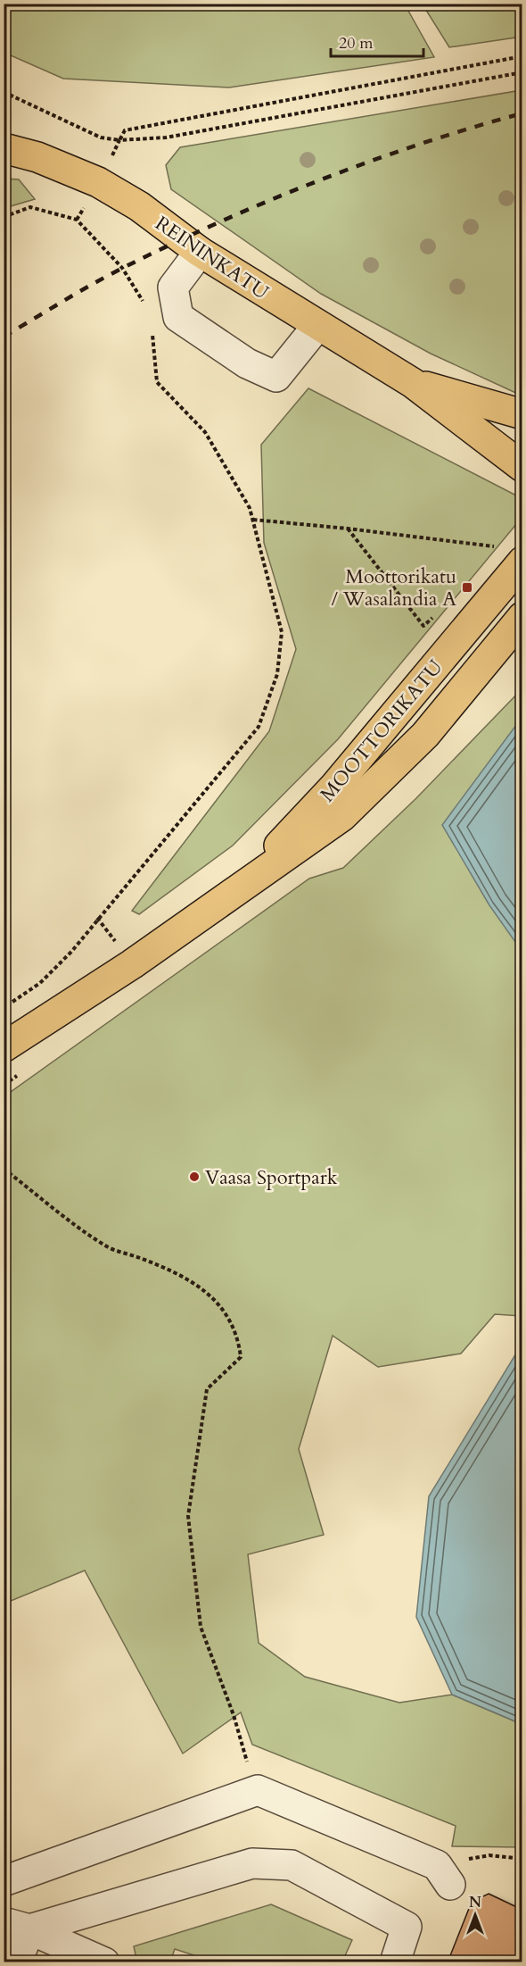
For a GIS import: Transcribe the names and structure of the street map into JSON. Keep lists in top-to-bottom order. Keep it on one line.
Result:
{"streets":{"main road":["REININKATU","MOOTTORIKATU"]},"places":{"transit":["Moottorikatu / Wasalandia A"],"other":["Vaasa Sportpark"]},"scale_bar":"20 m","north":"top"}
